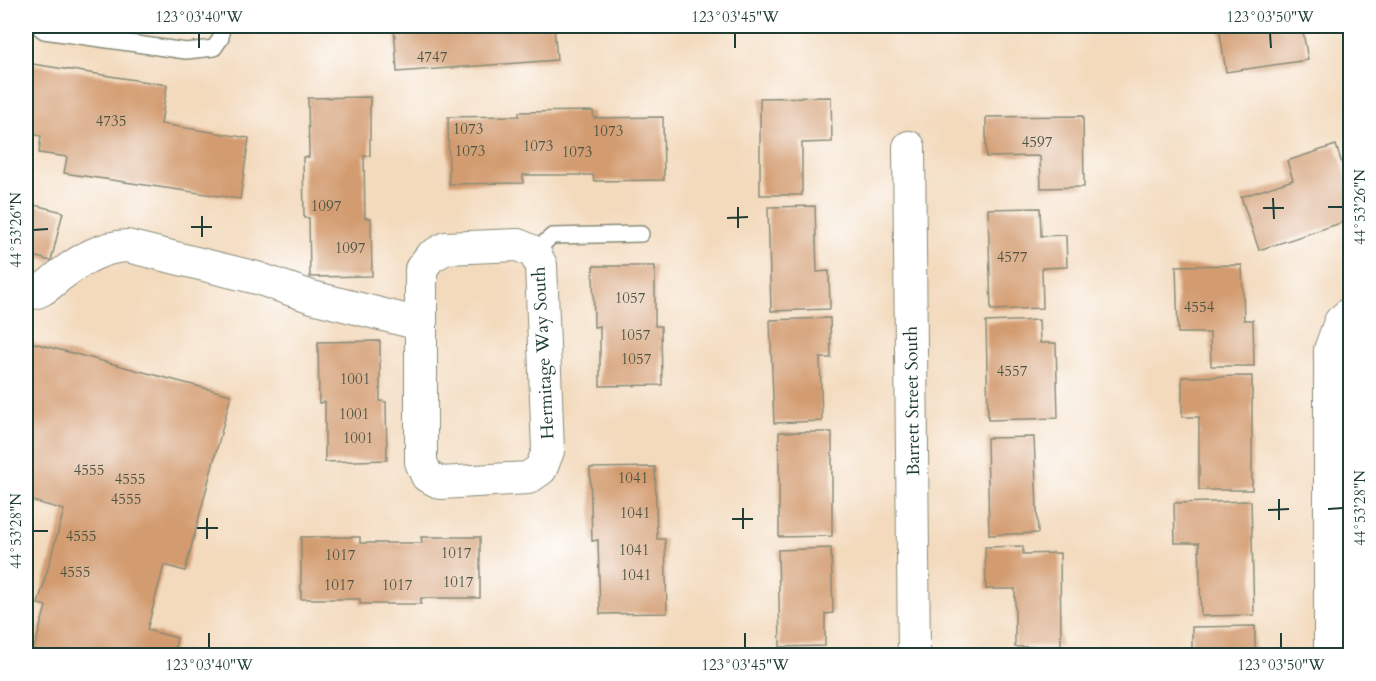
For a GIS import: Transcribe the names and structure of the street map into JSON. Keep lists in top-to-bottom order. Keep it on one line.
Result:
{"streets":{"street":["Hermitage Way South","Barrett Street South"]},"house_numbers":["4747","4735","1073","1073","4597","1073","1073","1073","1097","1097","4577","1057","4554","1057","1057","4557","1001","1001","1001","4555","1041","4555","4555","1041","4555","1041","1017","1017","4555","1041","1017","1017","1017"],"coordinates":["123°03'40\"W","123°03'45\"W","123°03'50\"W","44°53'26\"N","44°53'28\"N"]}
